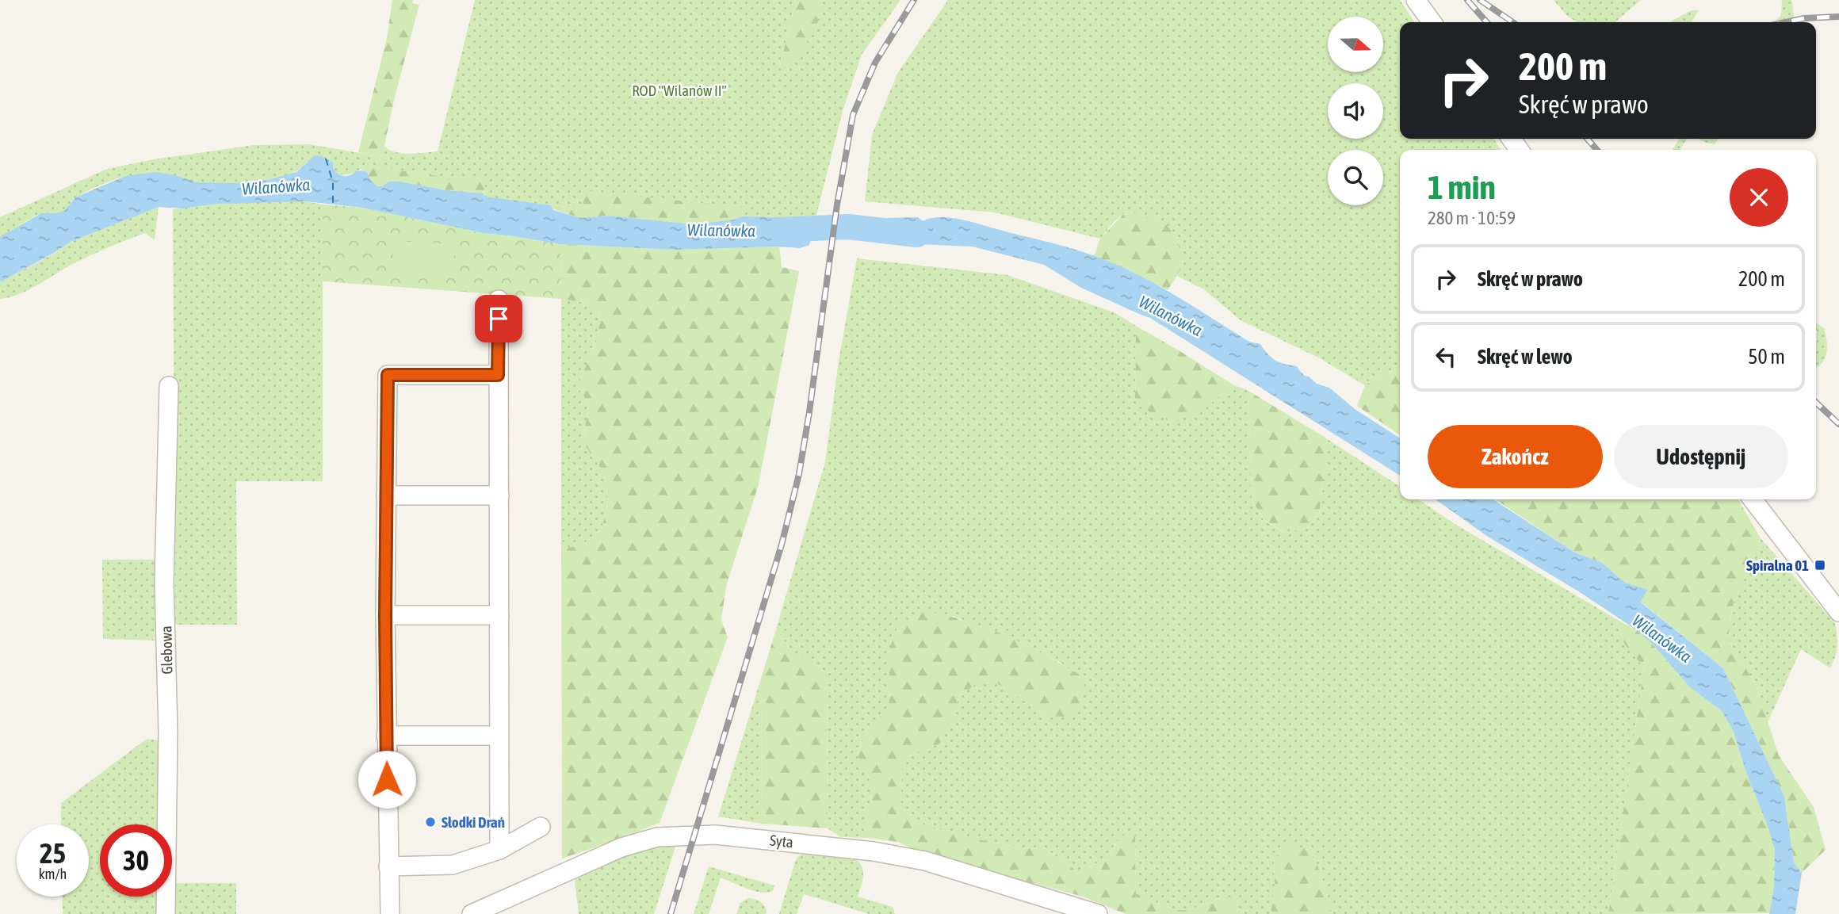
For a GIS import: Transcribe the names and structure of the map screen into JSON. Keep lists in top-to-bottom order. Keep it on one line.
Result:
{"streets":{"street":["Glebowa","Syta"]},"water":["Wilanówka"],"parks":["ROD \"Wilanów II\""],"places":{"transit":["Spiralna 01"],"other":["Słodki Drań"]},"north":"right","page":{"turn":["200 m","Skręć w prawo"],"heading":["1 min","280 m · 10:59"],"list":[{"name":"Skręć w prawo","value":"200 m"},{"name":"Skręć w lewo","value":"50 m"}],"buttons":["Zakończ","Udostępnij"],"speed":"25 km/h","limit":"30"}}
